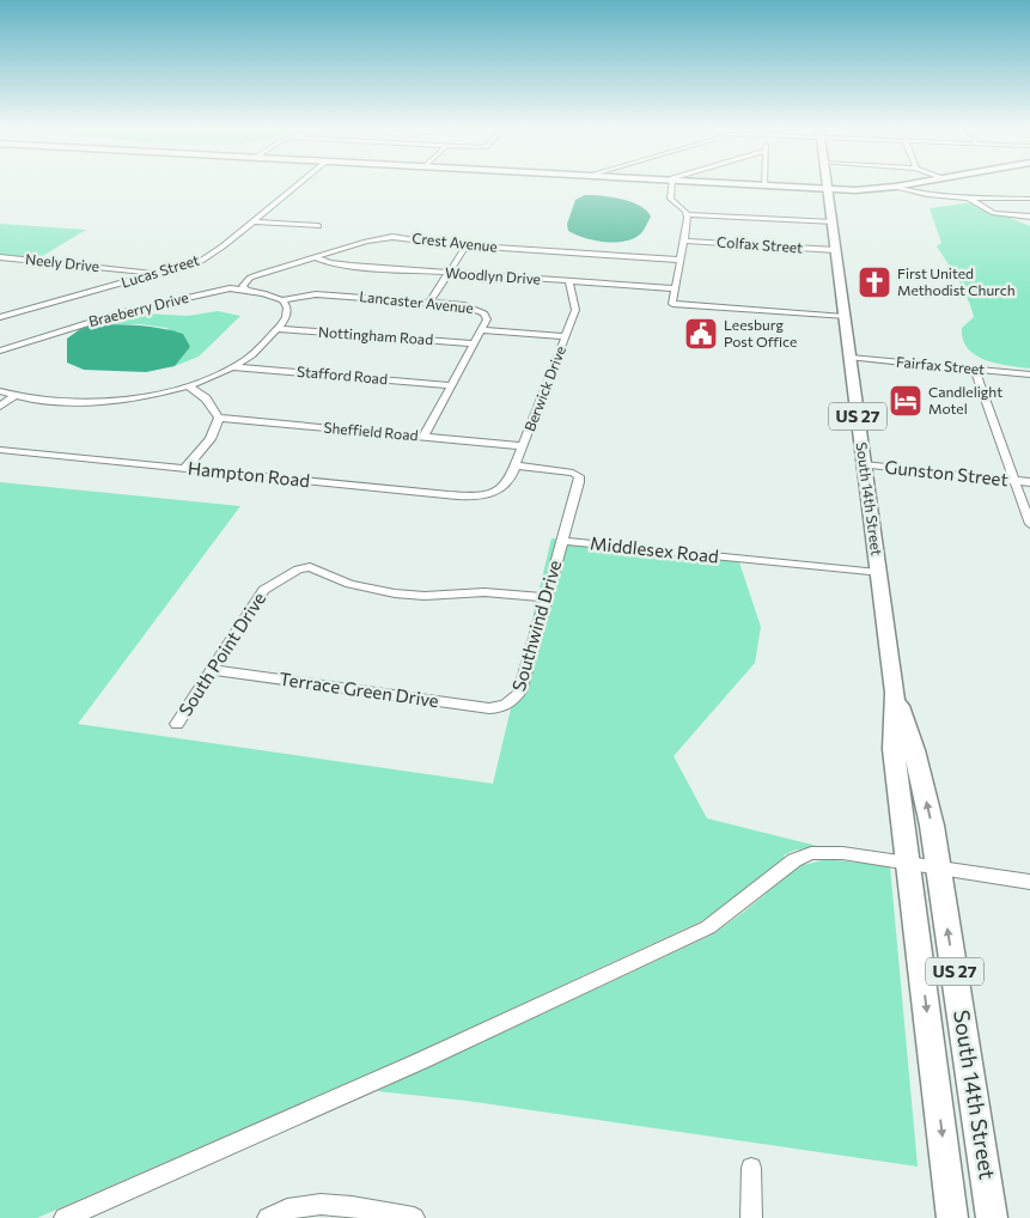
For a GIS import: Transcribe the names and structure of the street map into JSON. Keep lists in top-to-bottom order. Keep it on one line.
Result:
{"streets":{"highway":["US 27","South 14th Street"],"street":["Crest Avenue","Colfax Street","Neely Drive","Lucas Street","Woodlyn Drive","Lancaster Avenue","Braeberry Drive","Nottingham Road","Fairfax Street","Stafford Road","Berwick Drive","Sheffield Road","Gunston Street","Hampton Road","Middlesex Road","Southwind Drive","South Point Drive","Terrace Green Drive"]},"crossings":[["Crest Avenue","Woodlyn Drive"],["Crest Avenue","Lancaster Avenue"],["Crest Avenue","Braeberry Drive"],["Colfax Street","South 14th Street"],["Neely Drive","Lucas Street"],["Woodlyn Drive","Berwick Drive"],["Lancaster Avenue","Braeberry Drive"],["Lancaster Avenue","Nottingham Road"],["Lancaster Avenue","Stafford Road"],["Lancaster Avenue","Sheffield Road"],["Fairfax Street","South 14th Street"],["Berwick Drive","Sheffield Road"],["Berwick Drive","Hampton Road"],["Berwick Drive","Middlesex Road"],["Gunston Street","South 14th Street"],["South 14th Street","Middlesex Road"],["Middlesex Road","Southwind Drive"],["Southwind Drive","South Point Drive"],["Southwind Drive","Terrace Green Drive"],["South Point Drive","Terrace Green Drive"]],"places":{"church":["First United Methodist Church"],"public building":["Leesburg Post Office"],"hotel":["Candlelight Motel"]}}
